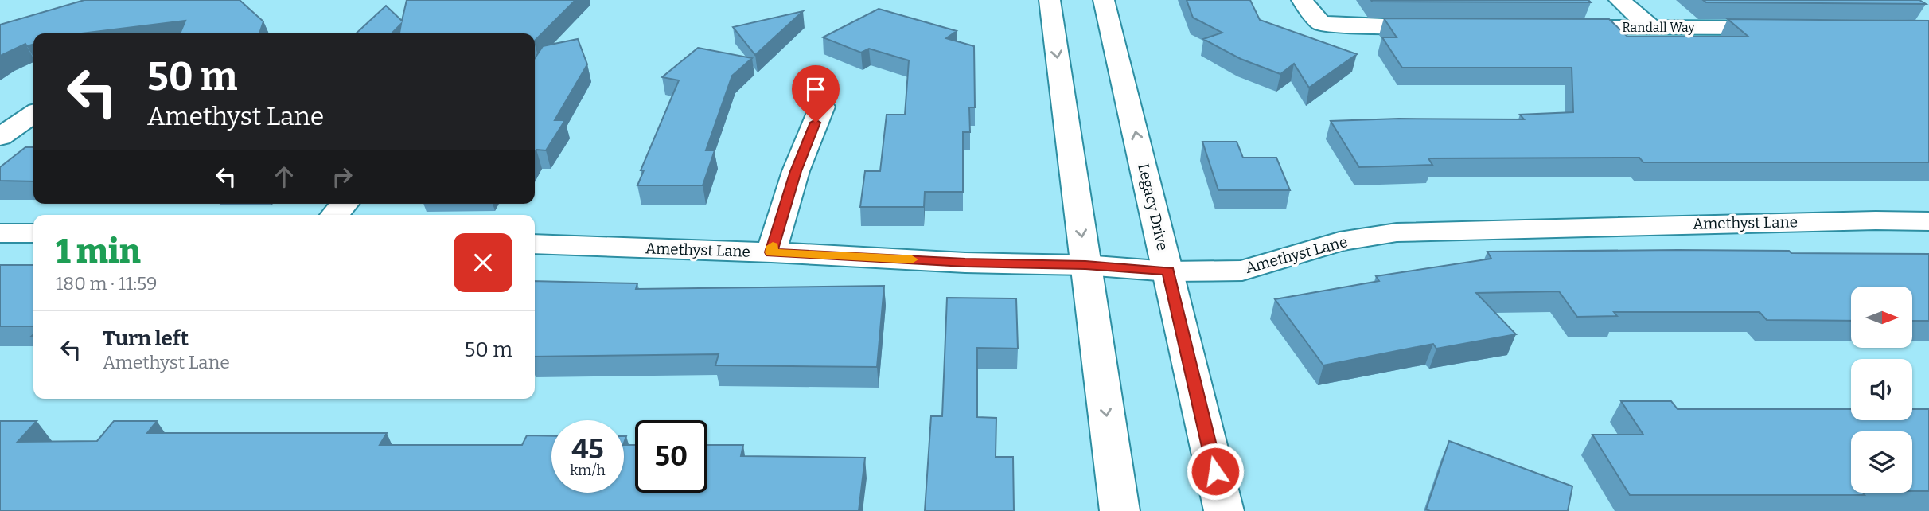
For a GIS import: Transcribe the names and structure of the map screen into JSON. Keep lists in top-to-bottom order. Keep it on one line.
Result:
{"streets":{"street":["Randall Way","Legacy Drive","Amethyst Lane"]},"crossings":[["Legacy Drive","Amethyst Lane"]],"north":"right","page":{"turn":["50 m","Amethyst Lane"],"heading":["1 min","180 m · 11:59"],"list":[{"name":"Turn left","note":"Amethyst Lane","value":"50 m"}],"speed":"45 km/h","limit":"50"}}
